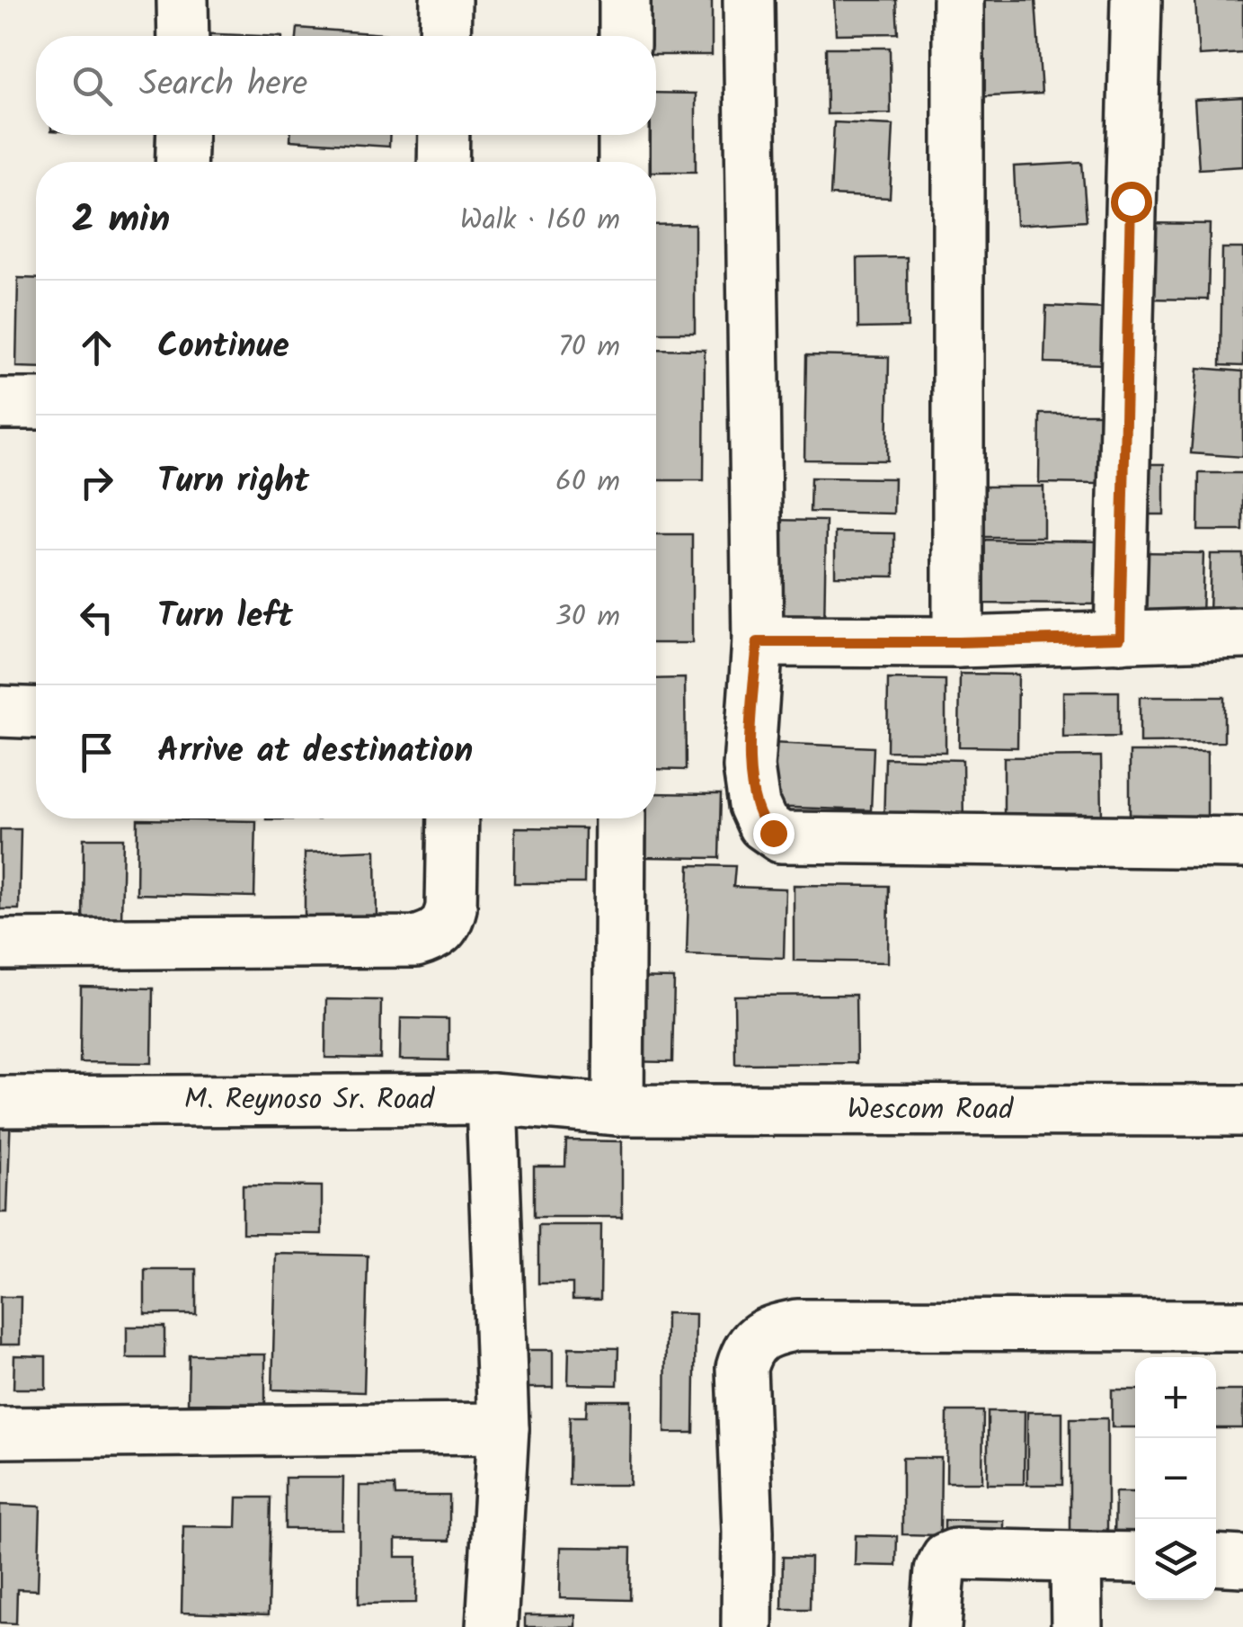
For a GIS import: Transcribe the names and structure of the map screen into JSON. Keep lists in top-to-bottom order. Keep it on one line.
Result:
{"streets":{"street":["M. Reynoso Sr. Road","Wescom Road"]},"crossings":[["M. Reynoso Sr. Road","Wescom Road"]],"page":{"search":"Search here","heading":["2 min","Walk · 160 m"],"list":[["Continue","70 m"],["Turn right","60 m"],["Turn left","30 m"],"Arrive at destination"],"map_buttons":["+","−"]}}
